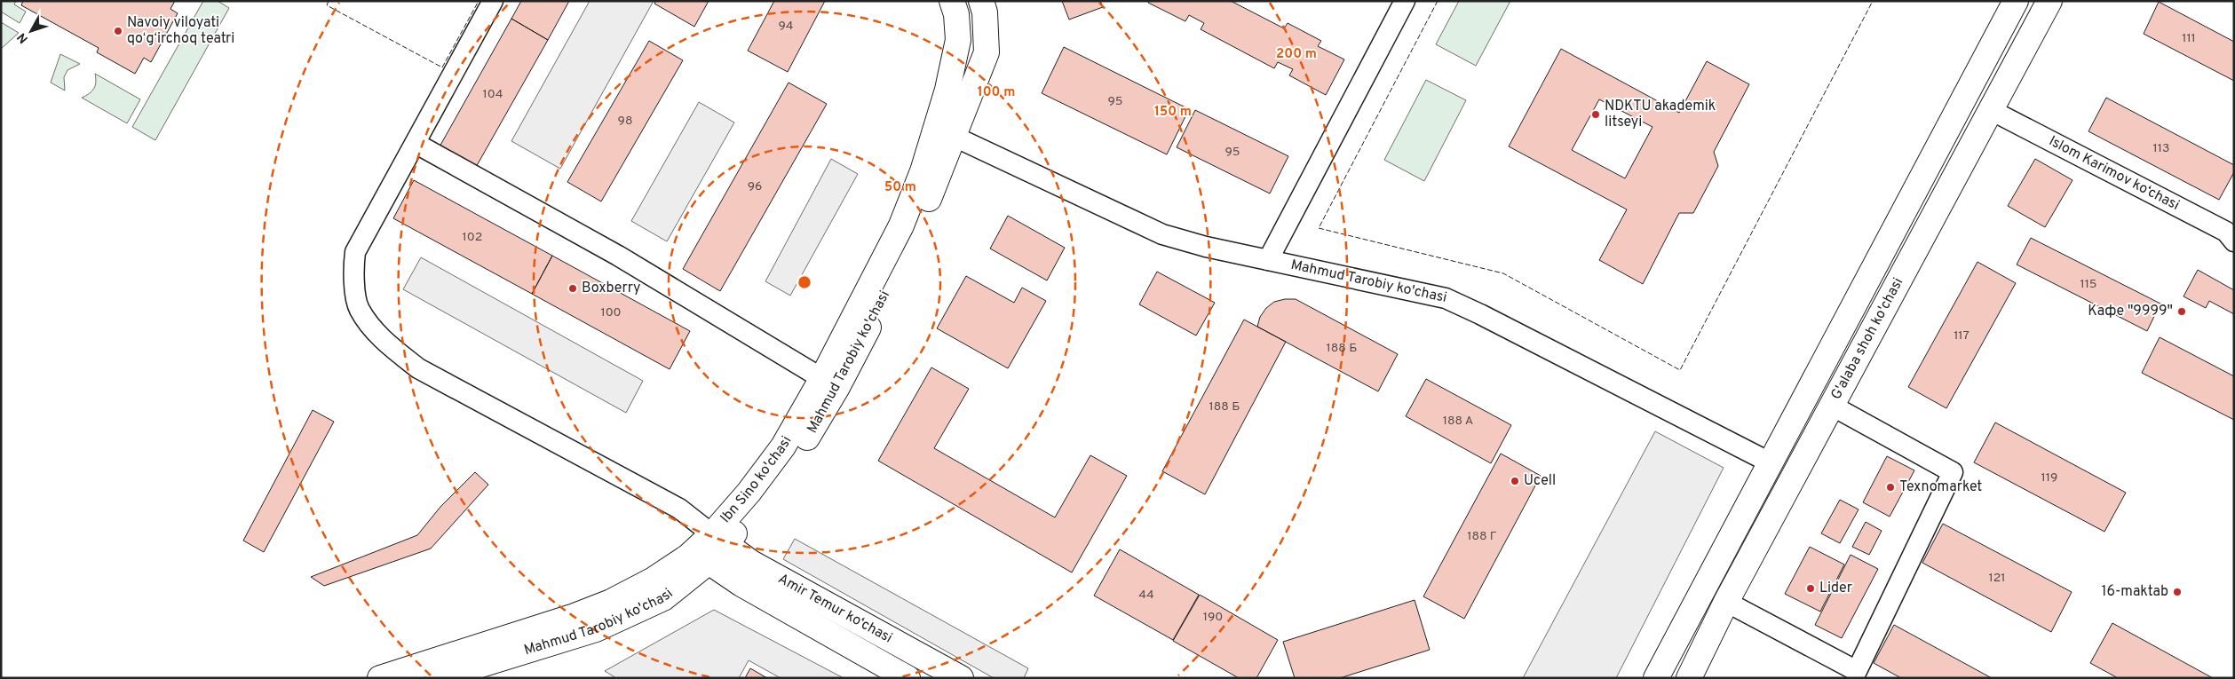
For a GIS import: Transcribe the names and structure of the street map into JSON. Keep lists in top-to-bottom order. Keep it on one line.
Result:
{"streets":{"main road":["Mahmud Tarobiy ko'chasi","G'alaba shoh ko'chasi","Amir Temur ko‘chasi"],"street":["Islom Karimov ko‘chasi"]},"crossings":[["Islom Karimov ko‘chasi","G'alaba shoh ko'chasi"],["Mahmud Tarobiy ko'chasi","G'alaba shoh ko'chasi"],["Mahmud Tarobiy ko'chasi","Amir Temur ko‘chasi"]],"places":["Navoiy viloyati qoʻgʻirchoq teatri","NDKTU akademik litseyi","Boxberry","Кафе \"9999\"","Ucell","Texnomarket","Lider","16-maktab"],"house_numbers":["94","111","104","95","98","113","95","96","102","115","100","117","188 Б","188 Б","188 А","119","188 Г","121","44","190"],"north":"bottom left","rings":["200 m","100 m","150 m","50 m"]}
